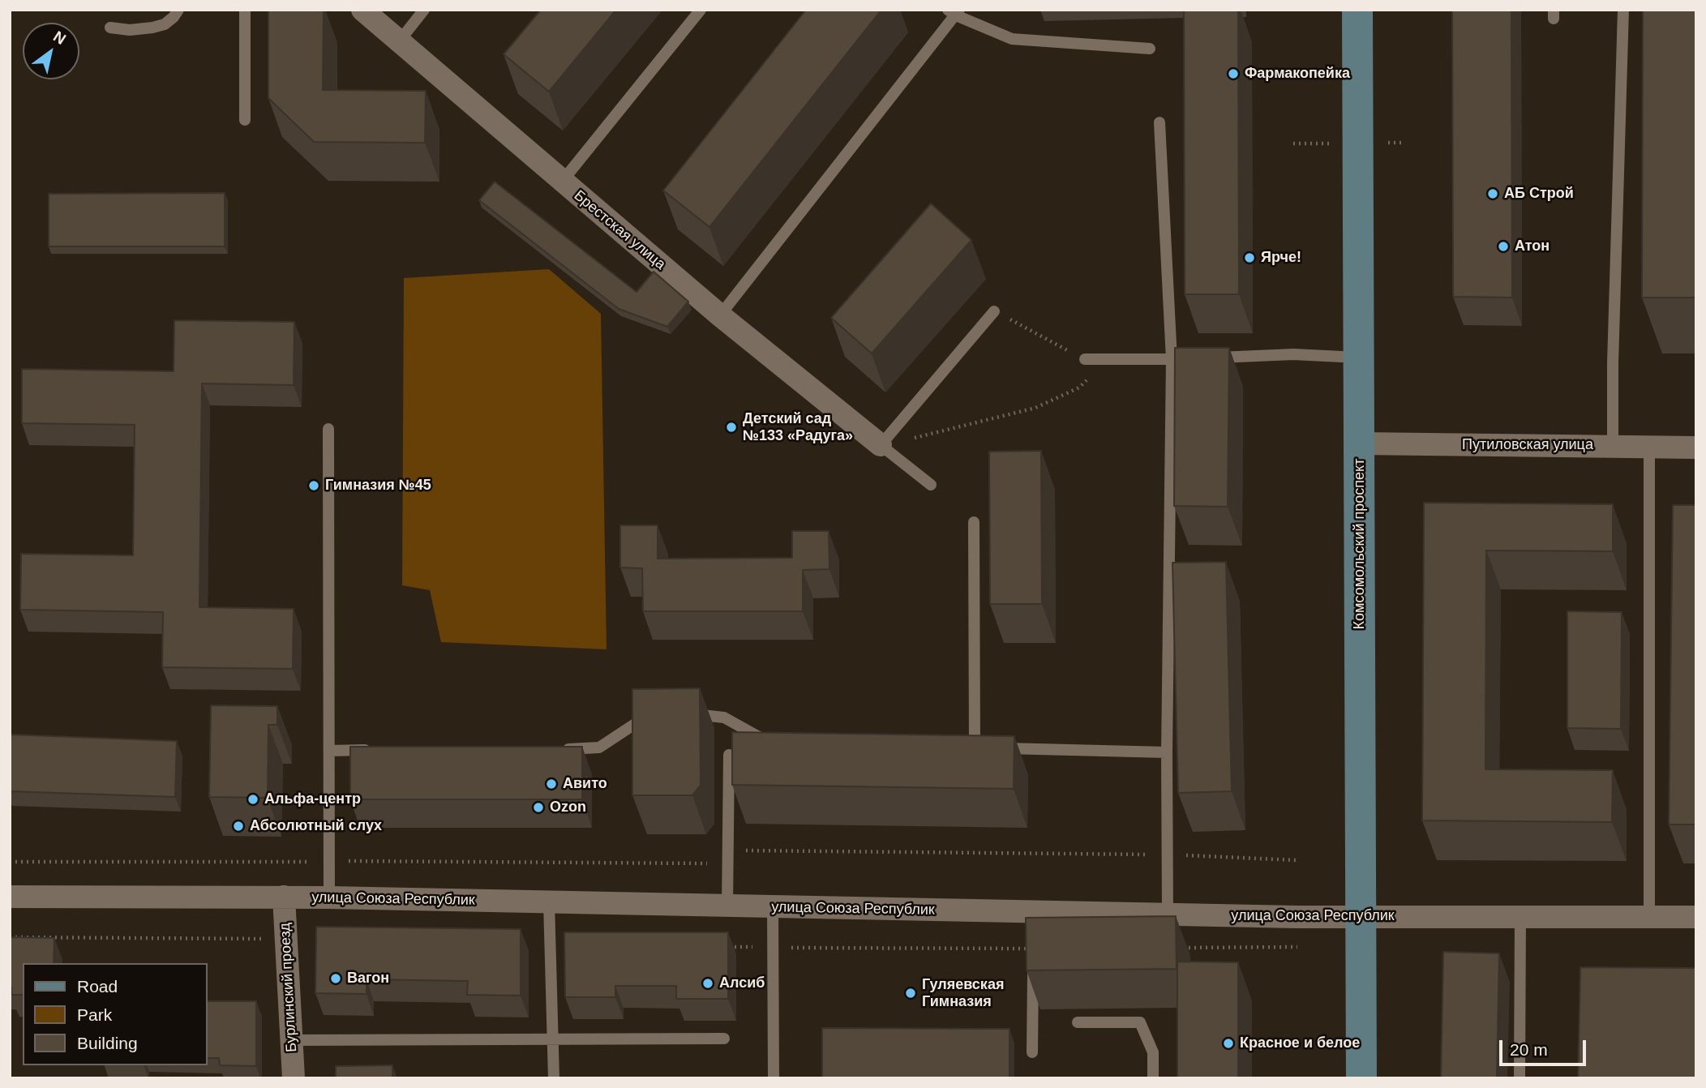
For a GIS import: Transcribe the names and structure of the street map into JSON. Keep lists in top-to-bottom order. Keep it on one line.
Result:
{"streets":{"main road":["Комсомольский проспект"],"street":["Брестская улица","Путиловская улица","улица Союза Республик","Бурлинский проезд"]},"crossings":[["Путиловская улица","Комсомольский проспект"],["Комсомольский проспект","улица Союза Республик"],["улица Союза Республик","Бурлинский проезд"]],"places":["Фармакопейка","АБ Строй","Атон","Ярче!","Детский сад №133 «Радуга»","Гимназия №45","Авито","Альфа-центр","Ozon","Абсолютный слух","Вагон","Алсиб","Гуляевская Гимназия","Красное и белое"],"legend":["Road","Park","Building"],"scale_bar":"20 m","north":"top right"}
